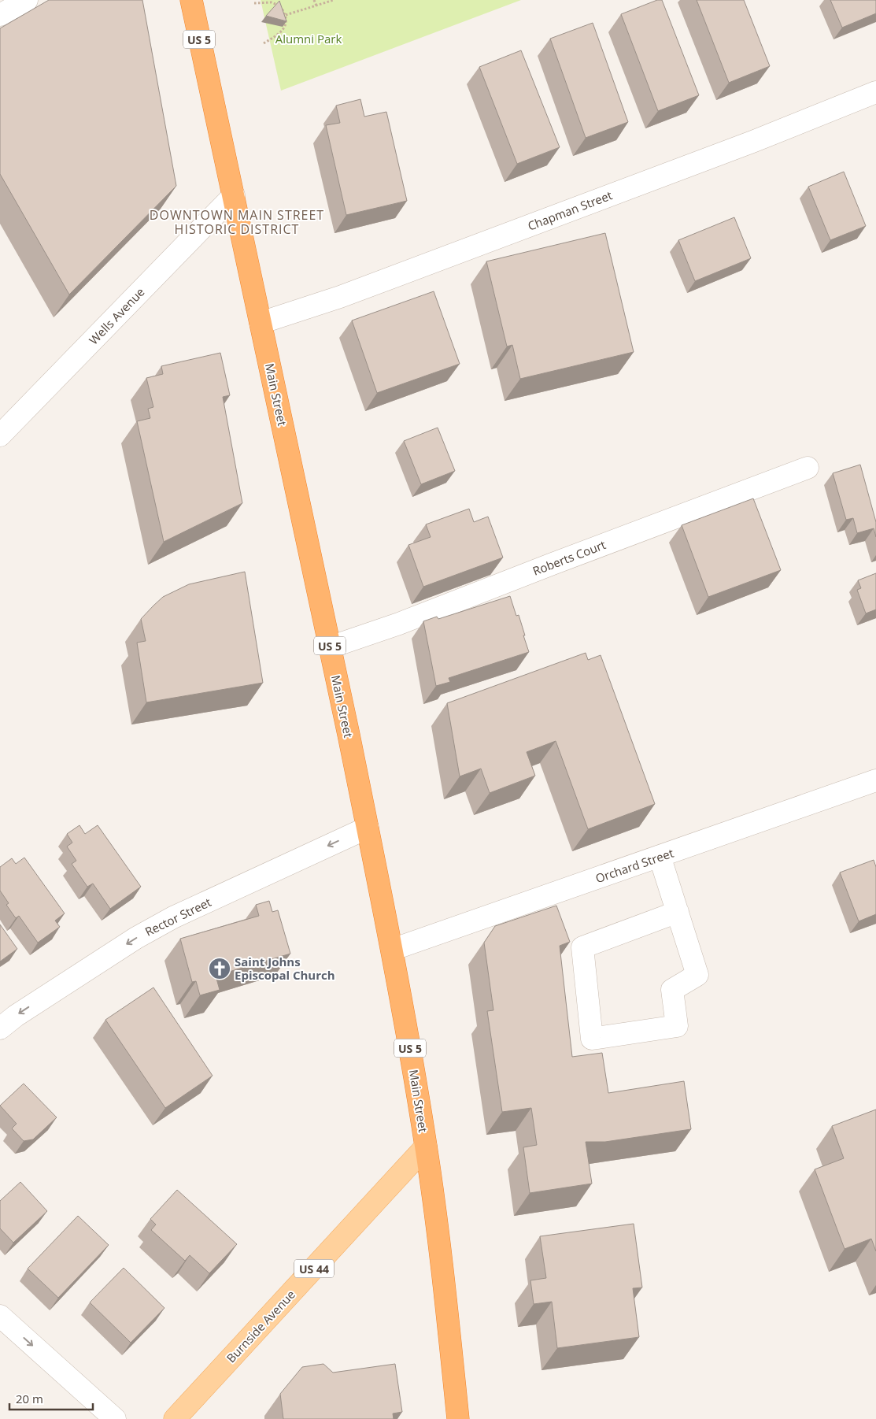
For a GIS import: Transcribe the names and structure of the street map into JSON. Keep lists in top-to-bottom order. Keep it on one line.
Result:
{"streets":{"highway":["US 5","Main Street"],"main road":["US 44","Burnside Avenue"],"street":["Chapman Street","Wells Avenue","Roberts Court","Orchard Street","Rector Street"]},"crossings":[["Chapman Street","Main Street"],["Wells Avenue","Main Street"],["Main Street","Roberts Court"],["Main Street","Orchard Street"],["Main Street","Rector Street"],["Main Street","Burnside Avenue"]],"one_way":["Rector Street"],"districts":["DOWNTOWN MAIN STREET HISTORIC DISTRICT"],"parks":["Alumni Park"],"places":{"church":["Saint Johns Episcopal Church"]},"scale_bar":"20 m"}
